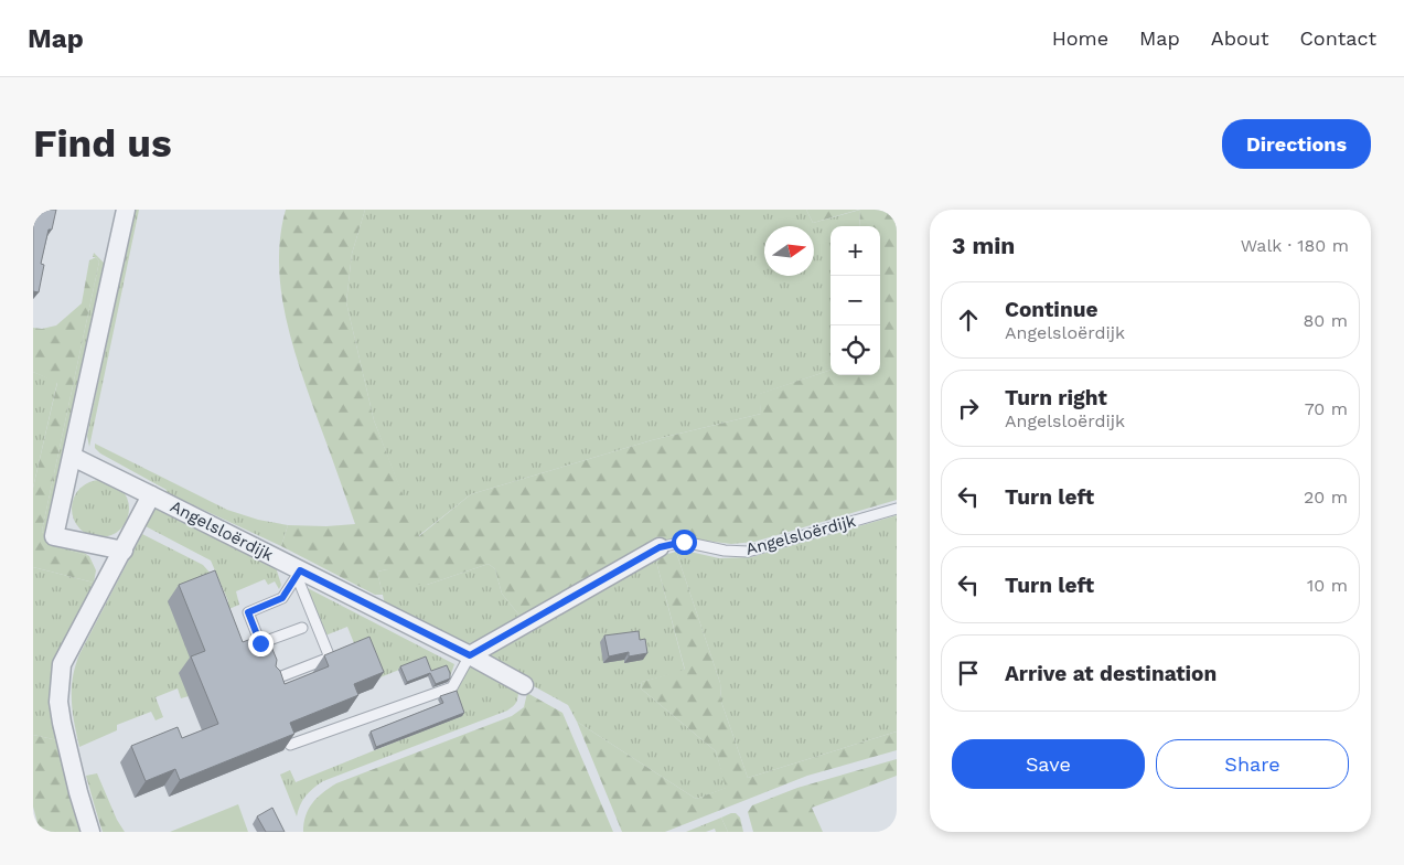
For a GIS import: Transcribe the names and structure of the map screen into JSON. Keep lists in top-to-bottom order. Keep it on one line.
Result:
{"streets":{"street":["Angelsloërdijk"]},"north":"right","page":{"header":"Map","nav":["Home","Map","About","Contact"],"buttons":["Directions",["Save","Share"]],"title":"Find us","heading":["3 min","Walk · 180 m"],"map_buttons":["+","−"],"list":[["Continue","Angelsloërdijk","80 m"],["Turn right","Angelsloërdijk","70 m"],["Turn left","20 m"],["Turn left","10 m"],"Arrive at destination"]}}
